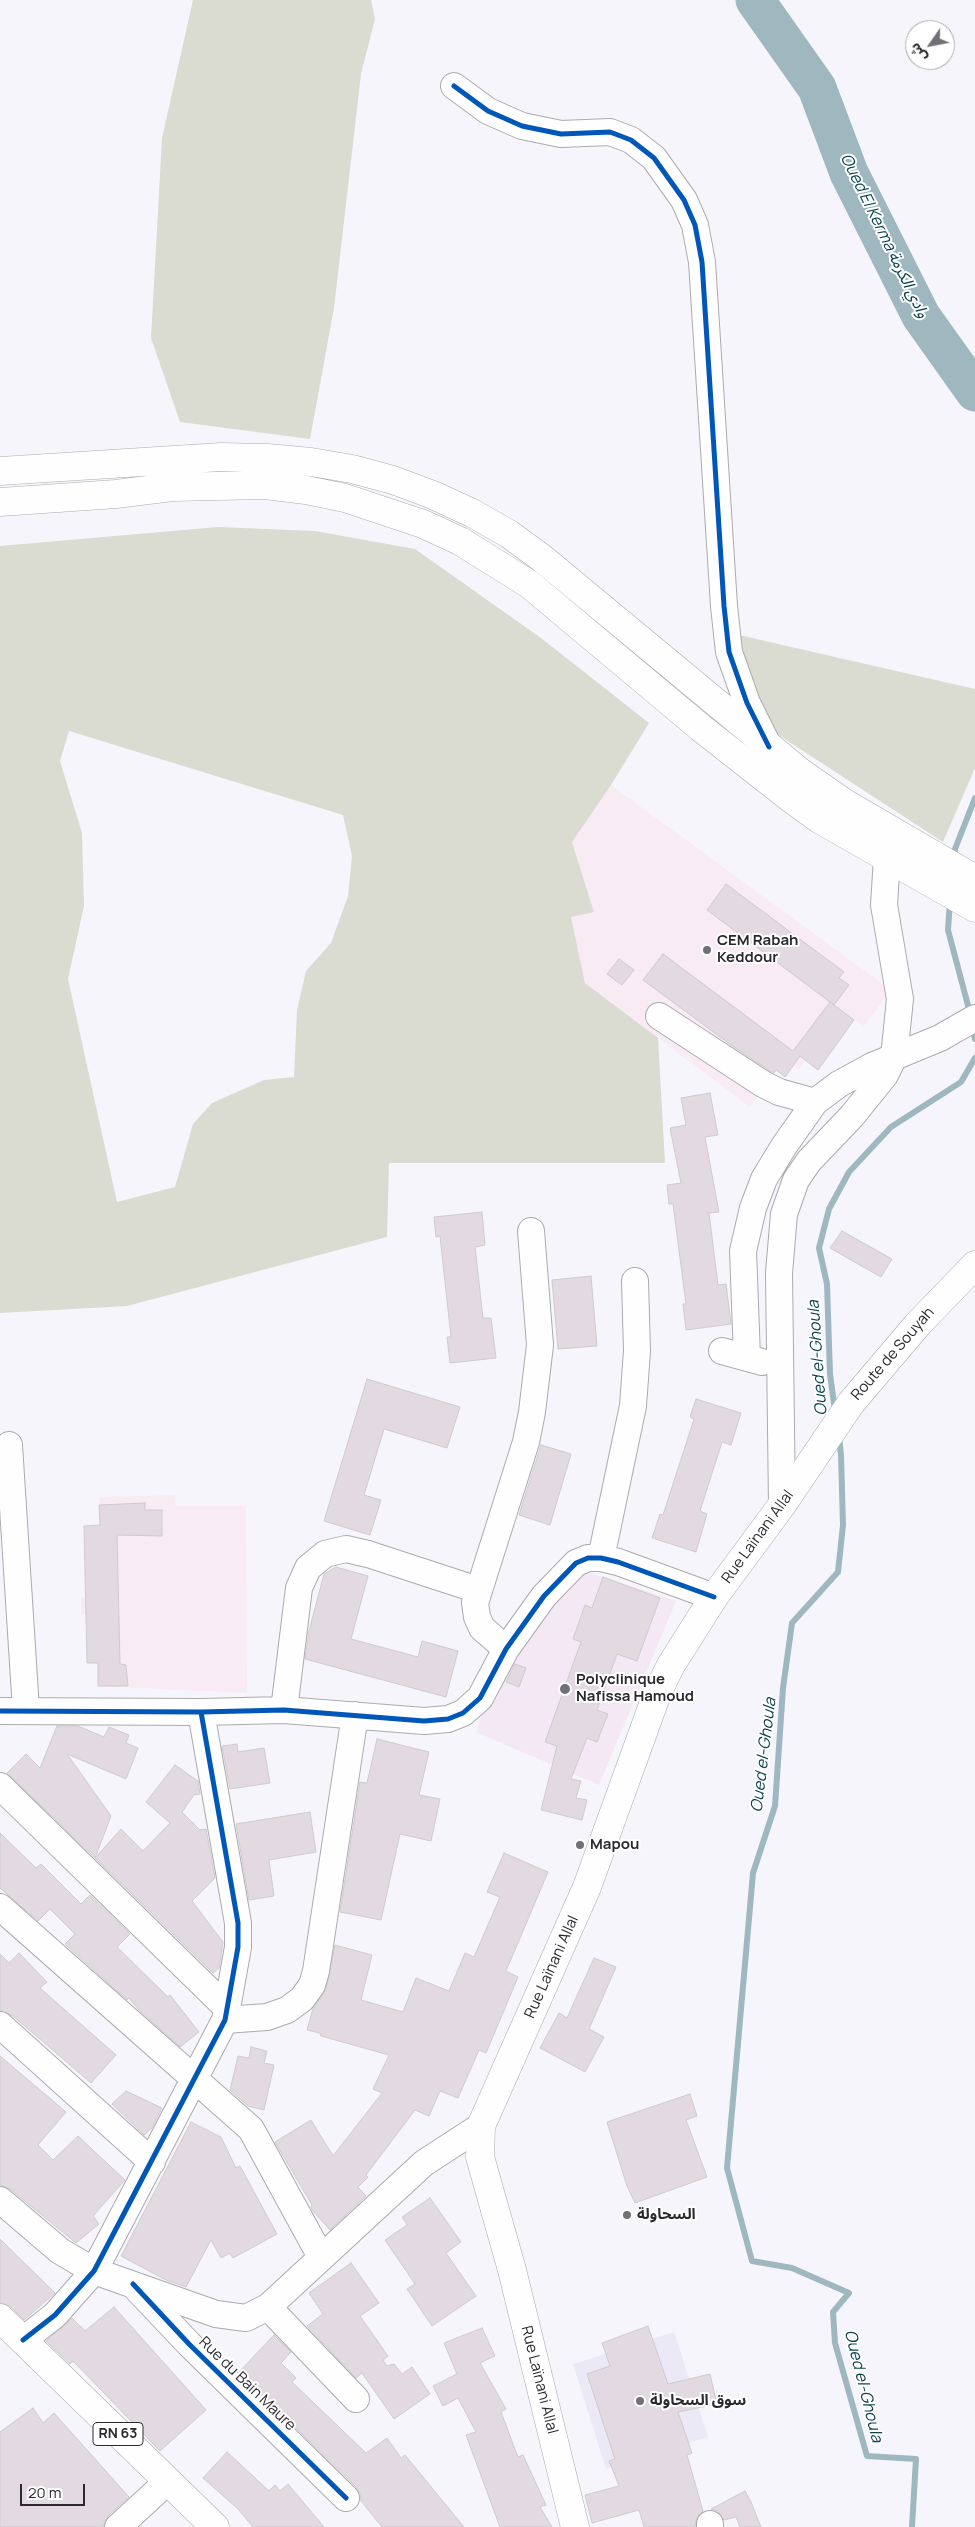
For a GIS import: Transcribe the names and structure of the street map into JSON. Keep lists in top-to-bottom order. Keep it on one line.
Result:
{"streets":{"main road":["Route de Souyah","Rue Laïnani Allal","RN 63"],"street":["Rue du Bain Maure"]},"crossings":[["Route de Souyah","Rue Laïnani Allal"]],"water":["Oued El Kerma وادي الكرمة","Oued el-Ghoula"],"places":["CEM Rabah Keddour","Polyclinique Nafissa Hamoud","Mapou","السحاولة","سوق السحاولة"],"scale_bar":"20 m","north":"bottom left"}
